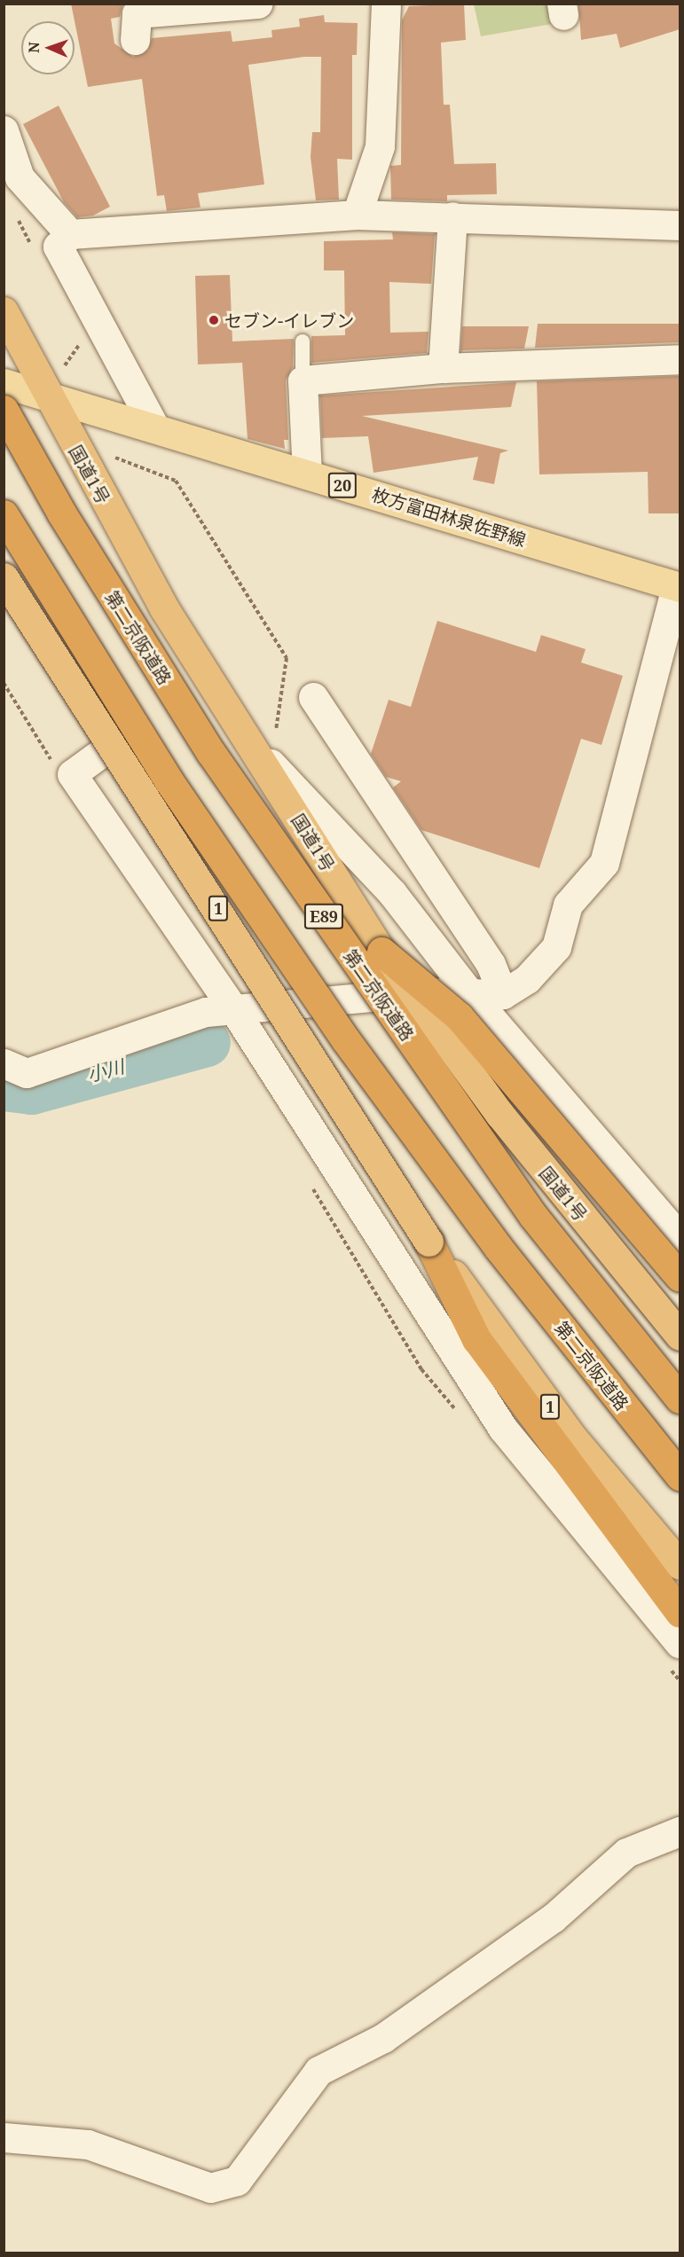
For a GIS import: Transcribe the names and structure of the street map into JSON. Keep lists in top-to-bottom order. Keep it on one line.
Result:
{"streets":{"highway":["国道1号","第二京阪道路","1","E89"],"main road":["20","枚方富田林泉佐野線"]},"crossings":[["国道1号","枚方富田林泉佐野線"]],"water":["小川"],"places":["セブン-イレブン"],"north":"left"}
